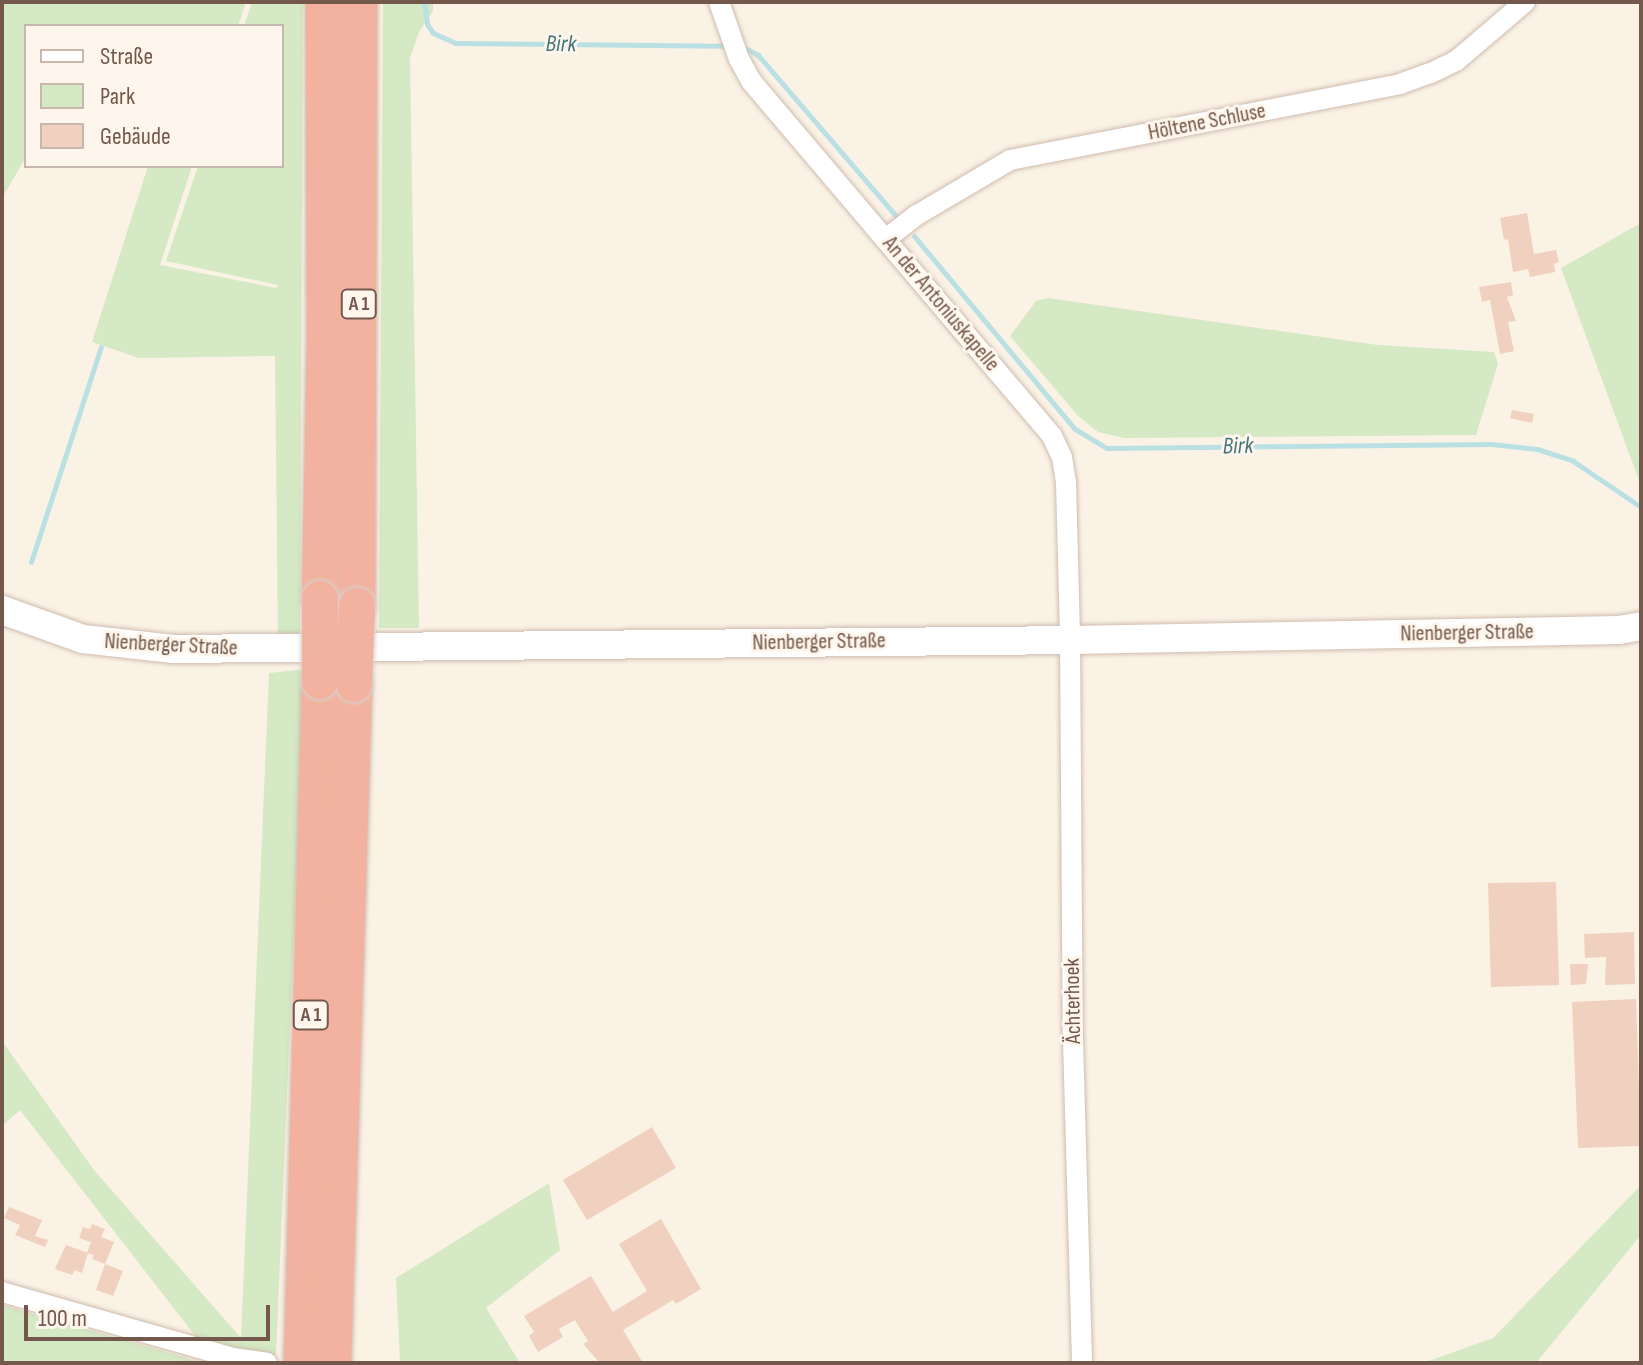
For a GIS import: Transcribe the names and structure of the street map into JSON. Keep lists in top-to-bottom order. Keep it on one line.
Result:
{"streets":{"highway":["A 1"],"street":["Höltene Schluse","An der Antoniuskapelle","Nienberger Straße","Ächterhoek"]},"crossings":[["Höltene Schluse","An der Antoniuskapelle"],["An der Antoniuskapelle","Nienberger Straße"],["An der Antoniuskapelle","Ächterhoek"],["Nienberger Straße","Ächterhoek"]],"water":["Birk"],"legend":["Straße","Park","Gebäude"],"scale_bar":"100 m"}
